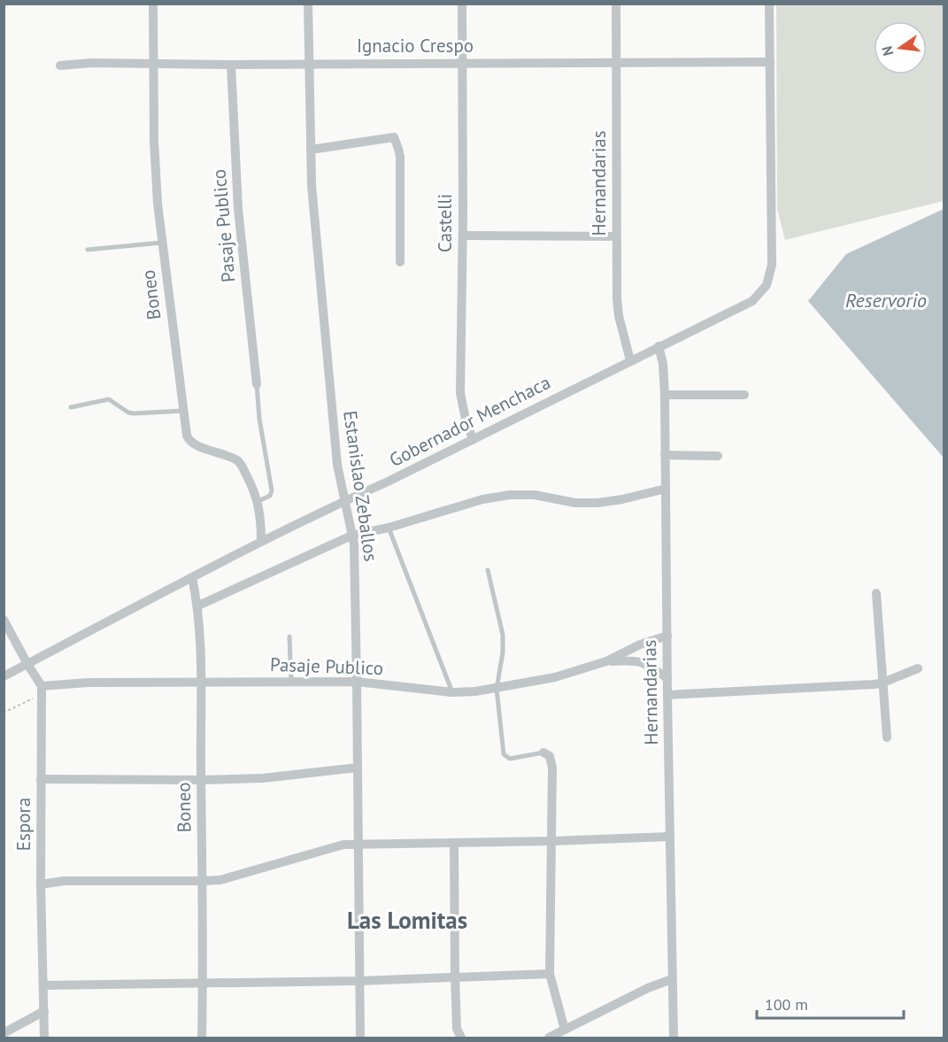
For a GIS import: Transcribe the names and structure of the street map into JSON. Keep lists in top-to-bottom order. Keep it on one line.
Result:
{"streets":{"street":["Ignacio Crespo","Hernandarias","Castelli","Pasaje Publico","Boneo","Gobernador Menchaca","Estanislao Zeballos","Espora"]},"crossings":[["Ignacio Crespo","Hernandarias"],["Ignacio Crespo","Castelli"],["Ignacio Crespo","Pasaje Publico"],["Ignacio Crespo","Boneo"],["Ignacio Crespo","Gobernador Menchaca"],["Ignacio Crespo","Estanislao Zeballos"],["Hernandarias","Pasaje Publico"],["Hernandarias","Gobernador Menchaca"],["Castelli","Gobernador Menchaca"],["Pasaje Publico","Boneo"],["Pasaje Publico","Estanislao Zeballos"],["Pasaje Publico","Espora"],["Boneo","Gobernador Menchaca"],["Gobernador Menchaca","Estanislao Zeballos"]],"districts":["Las Lomitas"],"water":["Reservorio"],"scale_bar":"100 m","north":"left"}
